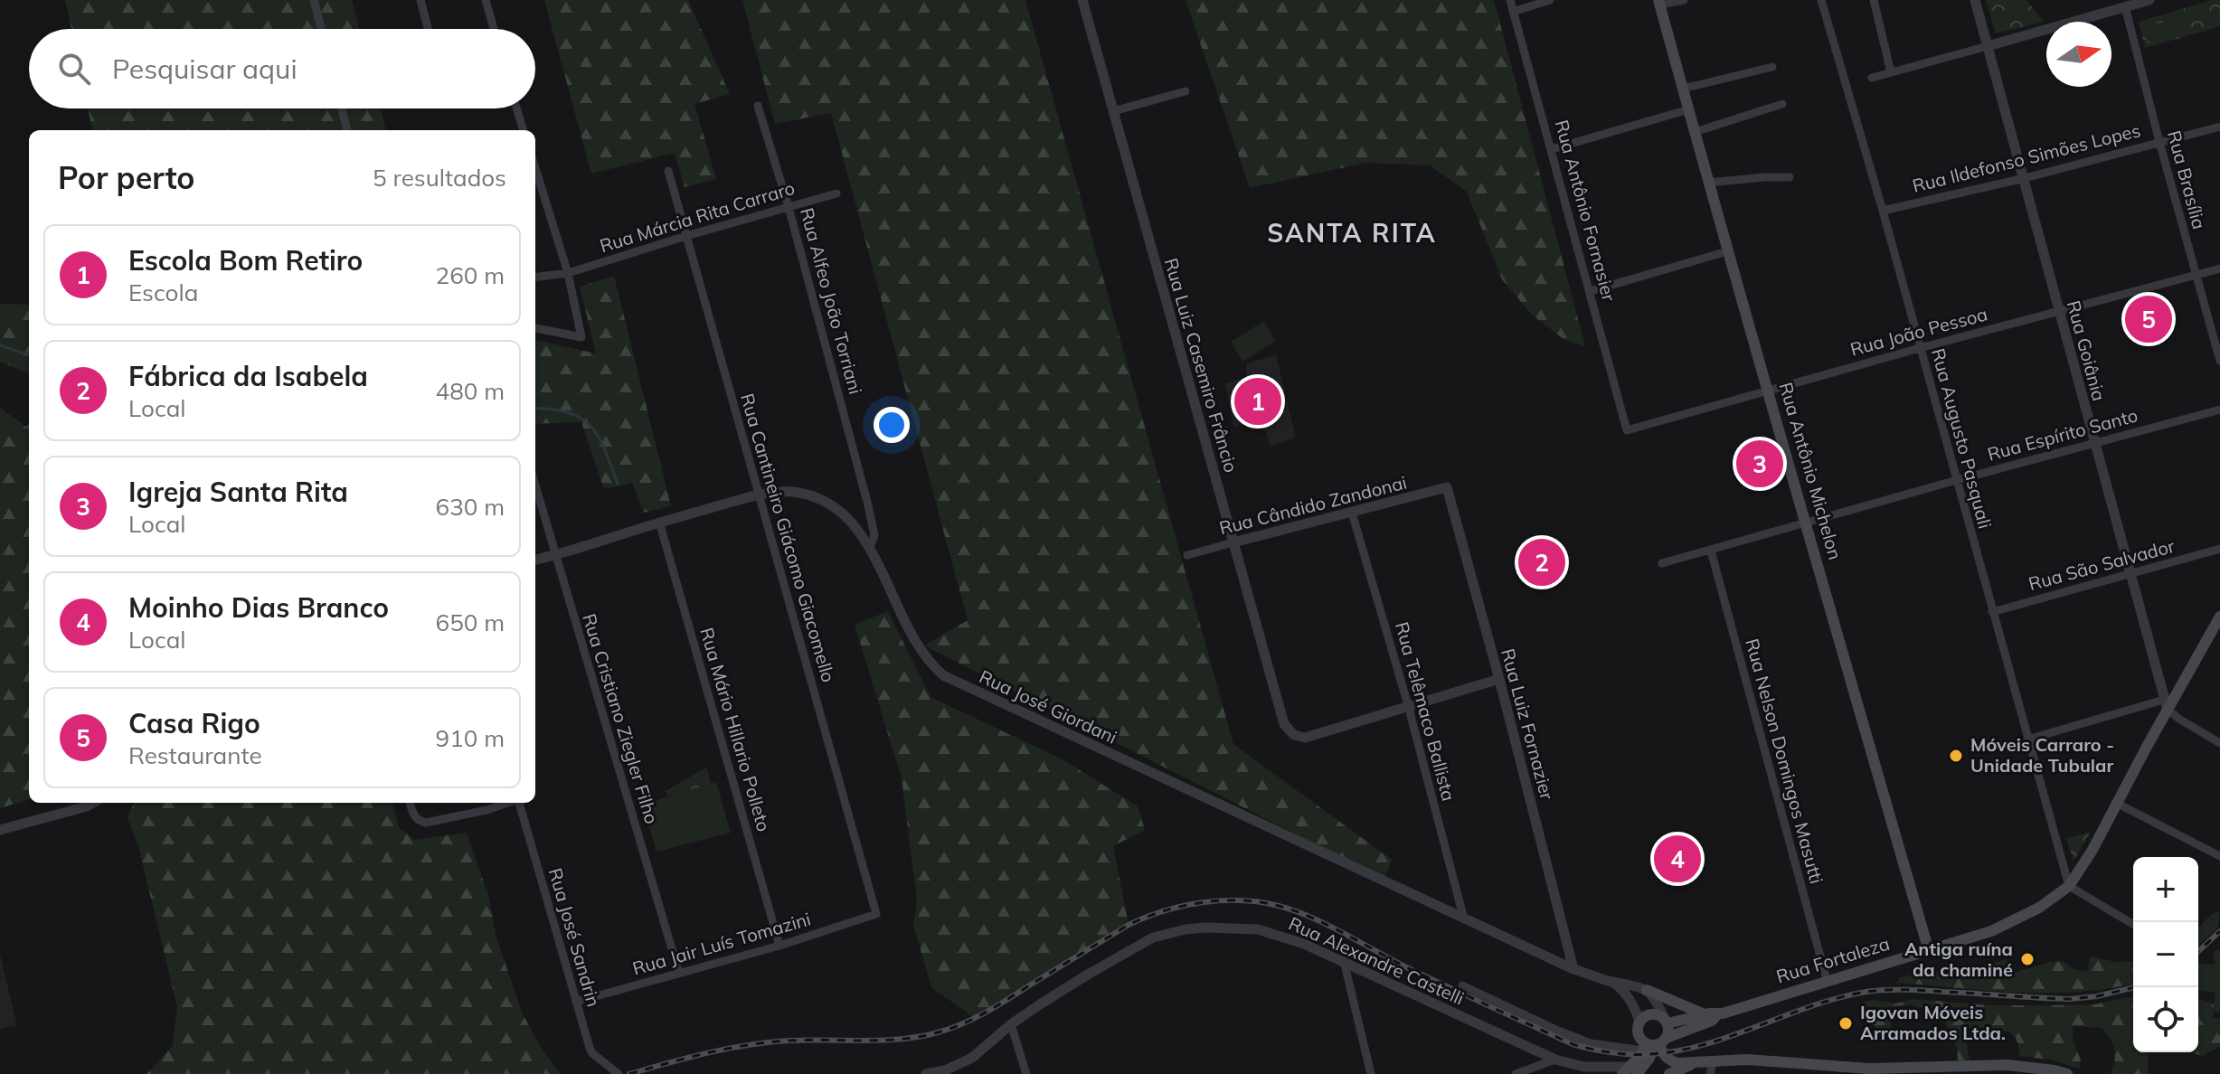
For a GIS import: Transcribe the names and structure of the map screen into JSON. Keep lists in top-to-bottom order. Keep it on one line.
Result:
{"streets":{"main road":["Rua Antônio Michelon","Rua Fortaleza"],"street":["Rua Ildefonso Simões Lopes","Rua Brasília","Rua Antônio Fornasier","Rua Márcia Rita Carraro","Rua Alfeo João Torriani","Rua João Pessoa","Rua Goiânia","Rua Luiz Casemiro Frâncio","Rua Espírito Santo","Rua Augusto Pasquali","Rua Cândido Zandonai","Rua Cantineiro Giácomo Giacomello","Rua São Salvador","Rua José Giordani","Rua Telêmaco Ballista","Rua Cristiano Ziegler Filho","Rua Luiz Fornazier","Rua Mário Hillario Polleto","Rua Nelson Domingos Masutti","Rua José Sandrin","Rua Jair Luís Tomazini","Rua Alexandre Castelli"]},"crossings":[["Rua Ildefonso Simões Lopes","Rua Brasília"],["Rua Ildefonso Simões Lopes","Rua Goiânia"],["Rua Ildefonso Simões Lopes","Rua Augusto Pasquali"],["Rua Brasília","Rua João Pessoa"],["Rua Antônio Fornasier","Rua João Pessoa"],["Rua Márcia Rita Carraro","Rua Alfeo João Torriani"],["Rua Márcia Rita Carraro","Rua Cantineiro Giácomo Giacomello"],["Rua Alfeo João Torriani","Rua José Giordani"],["Rua João Pessoa","Rua Goiânia"],["Rua João Pessoa","Rua Augusto Pasquali"],["Rua João Pessoa","Rua Antônio Michelon"],["Rua Goiânia","Rua Espírito Santo"],["Rua Goiânia","Rua São Salvador"],["Rua Goiânia","Rua Fortaleza"],["Rua Luiz Casemiro Frâncio","Rua Cândido Zandonai"],["Rua Luiz Casemiro Frâncio","Rua Telêmaco Ballista"],["Rua Espírito Santo","Rua Augusto Pasquali"],["Rua Espírito Santo","Rua Antônio Michelon"],["Rua Espírito Santo","Rua Nelson Domingos Masutti"],["Rua Augusto Pasquali","Rua São Salvador"],["Rua Augusto Pasquali","Rua Fortaleza"],["Rua Antônio Michelon","Rua Fortaleza"],["Rua Cândido Zandonai","Rua Telêmaco Ballista"],["Rua Cândido Zandonai","Rua Luiz Fornazier"],["Rua Cantineiro Giácomo Giacomello","Rua José Giordani"],["Rua Cantineiro Giácomo Giacomello","Rua Jair Luís Tomazini"],["Rua José Giordani","Rua Telêmaco Ballista"],["Rua José Giordani","Rua Cristiano Ziegler Filho"],["Rua José Giordani","Rua Luiz Fornazier"],["Rua José Giordani","Rua Mário Hillario Polleto"],["Rua Cristiano Ziegler Filho","Rua Jair Luís Tomazini"],["Rua Mário Hillario Polleto","Rua Jair Luís Tomazini"],["Rua Nelson Domingos Masutti","Rua Fortaleza"],["Rua José Sandrin","Rua Jair Luís Tomazini"]],"districts":["SANTA RITA"],"places":["Móveis Carraro - Unidade Tubular","Antiga ruína da chaminé","Igovan Móveis Arramados Ltda."],"north":"right","page":{"search":"Pesquisar aqui","heading":["Por perto","5 resultados"],"list":[{"mark":"1","name":"Escola Bom Retiro","note":"Escola","value":"260 m"},{"mark":"2","name":"Fábrica da Isabela","note":"Local","value":"480 m"},{"mark":"3","name":"Igreja Santa Rita","note":"Local","value":"630 m"},{"mark":"4","name":"Moinho Dias Branco","note":"Local","value":"650 m"},{"mark":"5","name":"Casa Rigo","note":"Restaurante","value":"910 m"}],"pins":["5","1","3","2","4"],"map_buttons":["+","−"]}}
